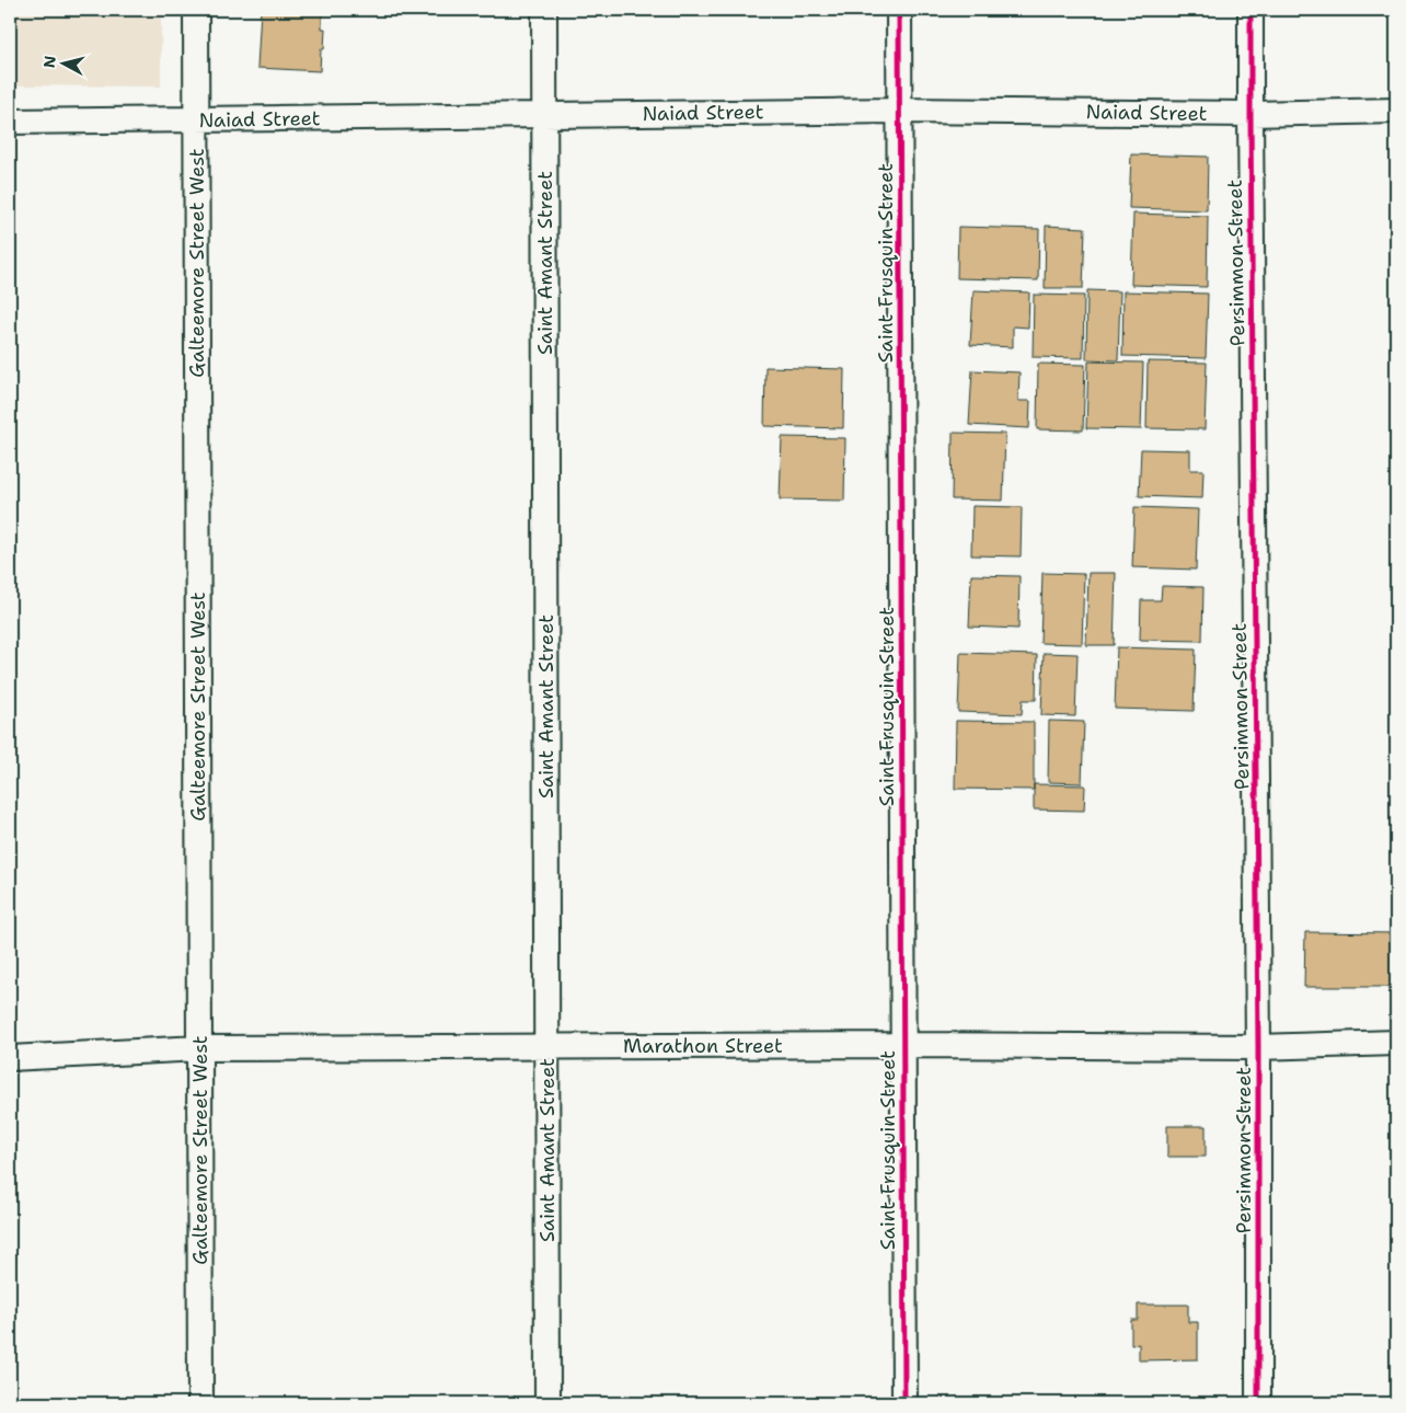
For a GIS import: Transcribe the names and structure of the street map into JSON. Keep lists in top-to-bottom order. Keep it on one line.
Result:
{"streets":{"street":["Naiad Street","Galteemore Street West","Saint Amant Street","Saint Frusquin Street","Persimmon Street","Marathon Street"]},"crossings":[["Naiad Street","Galteemore Street West"],["Naiad Street","Saint Amant Street"],["Naiad Street","Saint Frusquin Street"],["Naiad Street","Persimmon Street"],["Galteemore Street West","Marathon Street"],["Saint Amant Street","Marathon Street"],["Saint Frusquin Street","Marathon Street"],["Persimmon Street","Marathon Street"]],"north":"left"}
